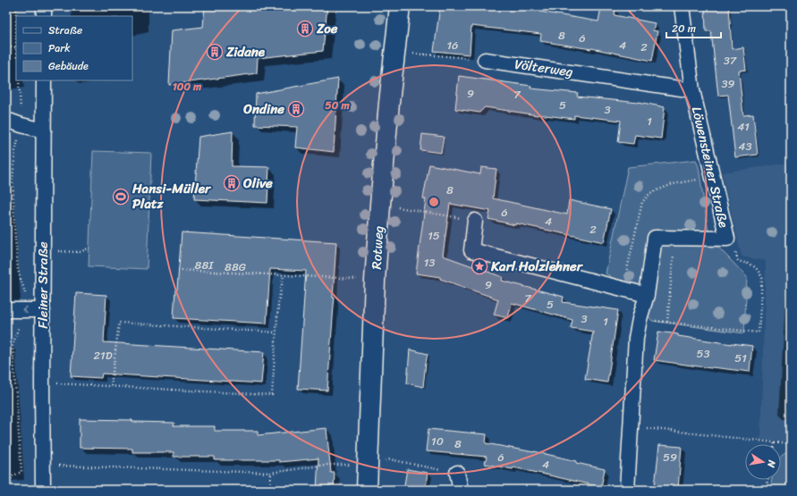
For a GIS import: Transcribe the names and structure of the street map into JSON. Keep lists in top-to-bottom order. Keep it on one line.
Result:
{"streets":{"main road":["Rotweg"],"street":["Völterweg","Löwensteiner Straße","Fleiner Straße"]},"crossings":[["Völterweg","Löwensteiner Straße"]],"places":{"building":["Zoe","Zidane","Ondine","Olive"],"sports":["Hansi-Müller Platz"],"place":["Karl Holzlehner"]},"house_numbers":["8","6","16","4","2","37","39","9","7","5","3","1","41","43","8","6","4","2","15","13","88I","88G","9","7","5","3","1","53","21D","51","10","8","6","59","4"],"legend":["Straße","Park","Gebäude"],"scale_bar":"20 m","north":"right","rings":["100 m","50 m"]}
